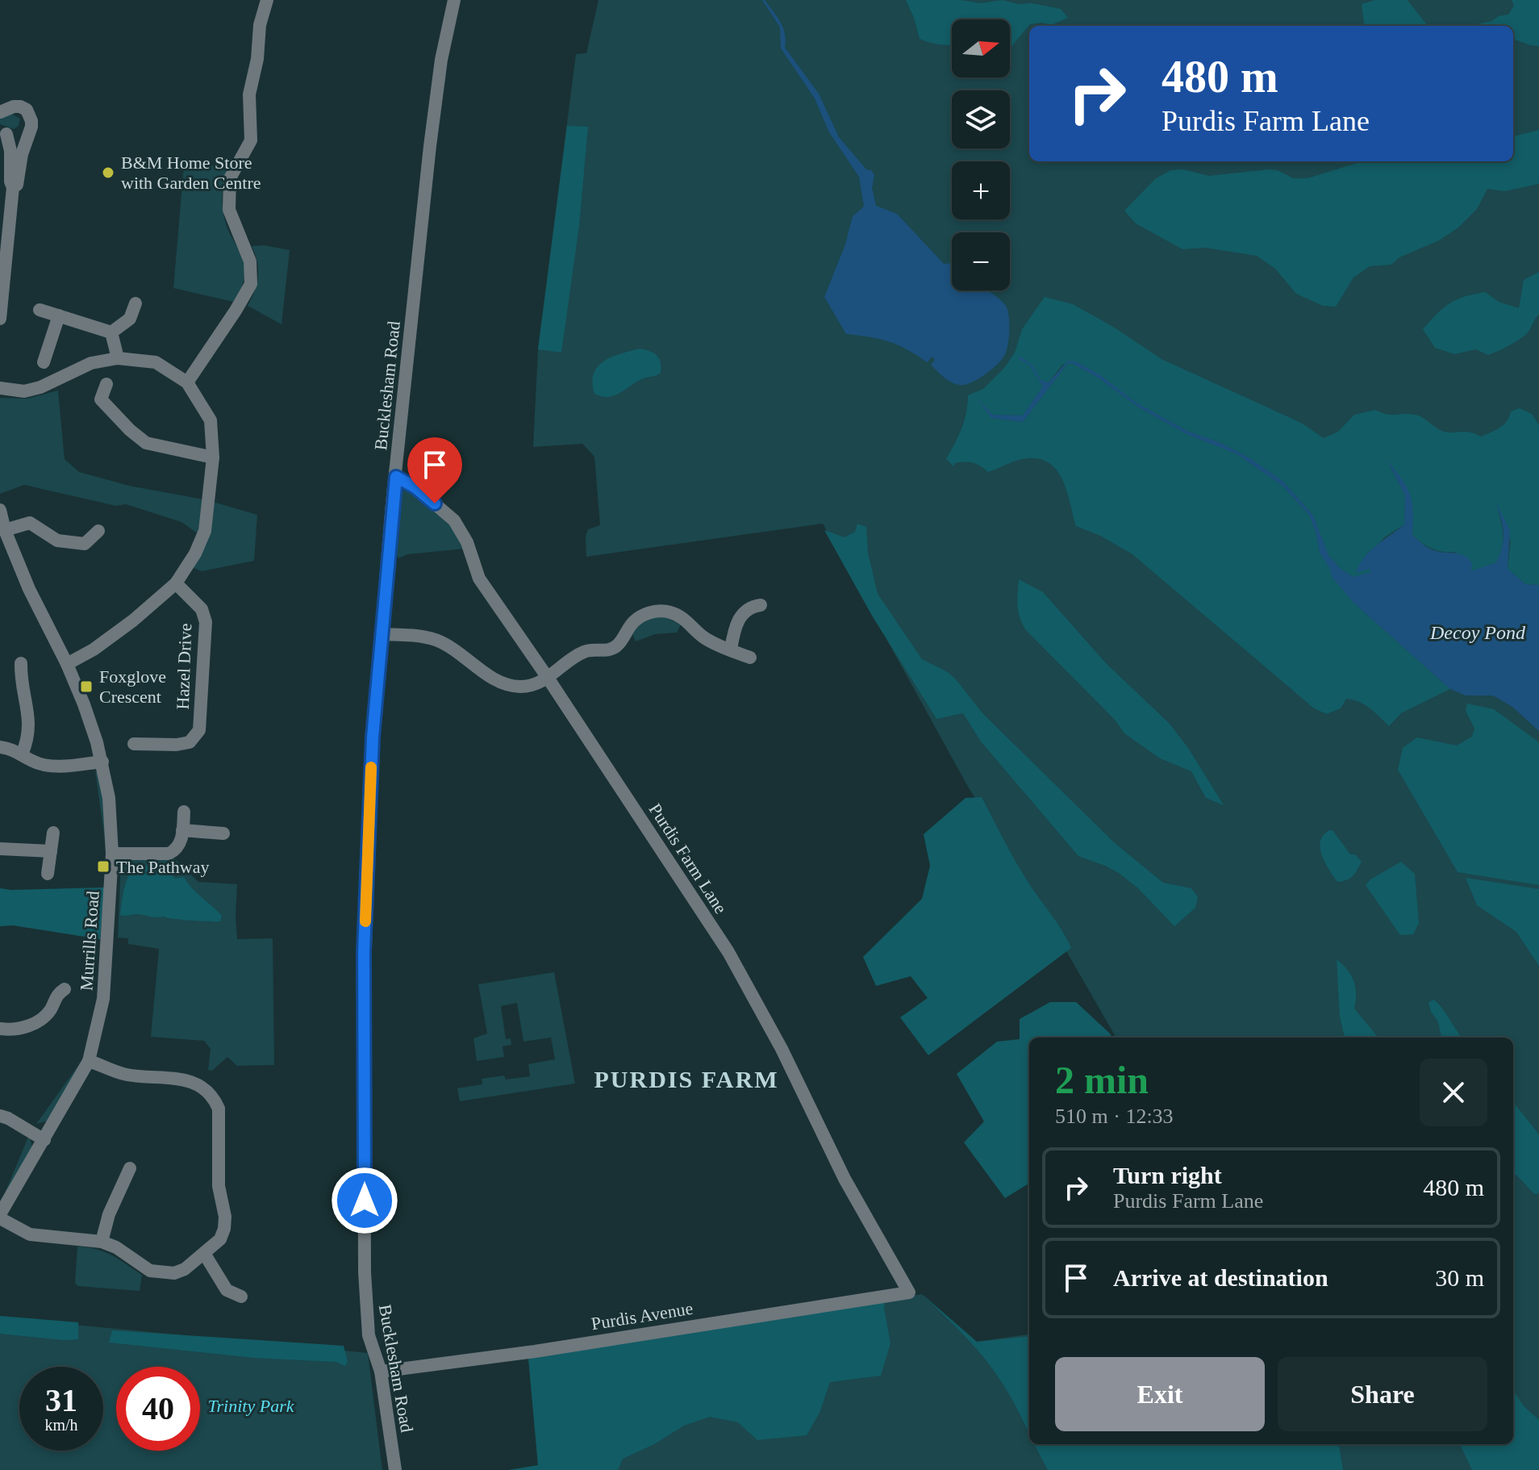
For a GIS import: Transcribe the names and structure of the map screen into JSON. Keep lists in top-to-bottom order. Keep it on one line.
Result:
{"streets":{"street":["Bucklesham Road","Hazel Drive","Purdis Farm Lane","Murrills Road","Purdis Avenue"]},"crossings":[["Bucklesham Road","Purdis Farm Lane"],["Bucklesham Road","Purdis Avenue"],["Purdis Farm Lane","Purdis Avenue"]],"districts":["PURDIS FARM"],"water":["Decoy Pond"],"parks":["Trinity Park"],"places":{"other":["B&M Home Store with Garden Centre"],"transit":["Foxglove Crescent","The Pathway"]},"north":"right","page":{"map_buttons":["+","−"],"turn":["480 m","Purdis Farm Lane"],"heading":["2 min","510 m · 12:33"],"list":[{"name":"Turn right","note":"Purdis Farm Lane","value":"480 m"},{"name":"Arrive at destination","value":"30 m"}],"buttons":["Exit","Share"],"speed":"31 km/h","limit":"40"}}
